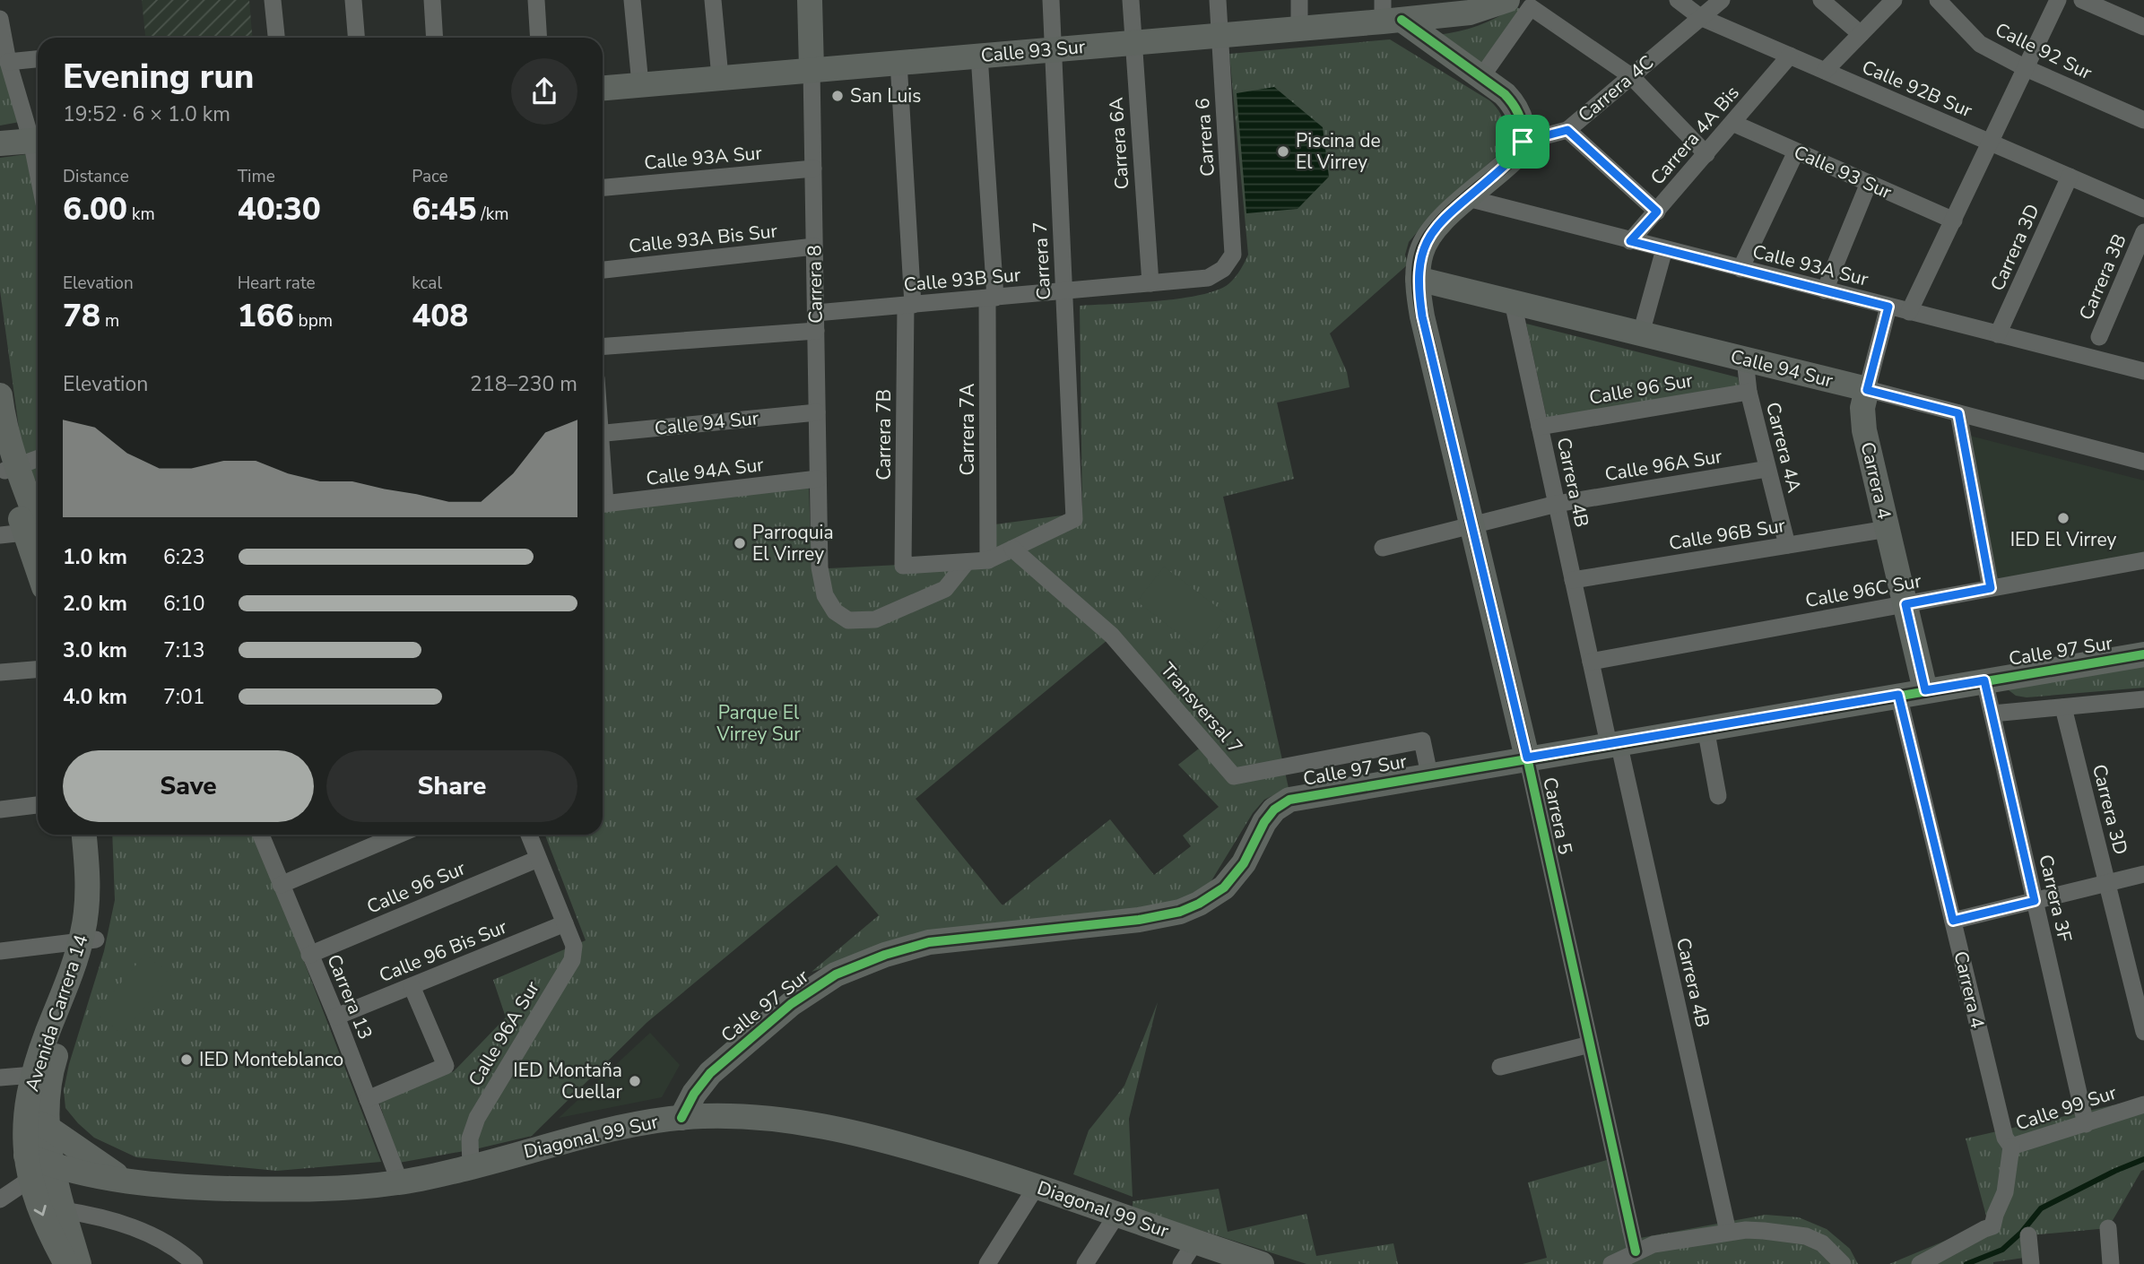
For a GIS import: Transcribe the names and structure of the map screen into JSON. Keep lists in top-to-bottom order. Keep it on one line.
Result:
{"streets":{"street":["Calle 93 Sur","Calle 92 Sur","Carrera 4C","Calle 92B Sur","Carrera 4A Bis","Carrera 6","Carrera 6A","Calle 93A Sur","Calle 93A Bis Sur","Carrera 3D","Carrera 7","Carrera 3B","Calle 93B Sur","Carrera 8","Calle 94 Sur","Calle 96 Sur","Carrera 7A","Carrera 7B","Carrera 4A","Calle 96A Sur","Calle 94A Sur","Carrera 4","Carrera 4B","Calle 96B Sur","Calle 96C Sur","Calle 97 Sur","Transversal 7","Carrera 5","Carrera 3F","Calle 96 Bis Sur","Carrera 13","Avenida Carrera 14","Calle 99 Sur","Diagonal 99 Sur"]},"crossings":[["Calle 93 Sur","Carrera 4A Bis"],["Calle 93 Sur","Carrera 6"],["Calle 93 Sur","Carrera 6A"],["Calle 93 Sur","Carrera 7"],["Calle 93 Sur","Carrera 8"],["Calle 93 Sur","Carrera 7A"],["Calle 93 Sur","Carrera 7B"],["Carrera 4C","Calle 92B Sur"],["Calle 92B Sur","Carrera 4A Bis"],["Calle 92B Sur","Carrera 3D"],["Carrera 4A Bis","Calle 93A Sur"],["Carrera 6","Calle 93B Sur"],["Carrera 6A","Calle 93B Sur"],["Calle 93A Sur","Carrera 3D"],["Calle 93A Sur","Carrera 8"],["Calle 93A Sur","Carrera 4"],["Calle 93A Bis Sur","Carrera 8"],["Carrera 7","Calle 93B Sur"],["Carrera 7","Transversal 7"],["Calle 93B Sur","Carrera 8"],["Calle 93B Sur","Carrera 7A"],["Calle 93B Sur","Carrera 7B"],["Carrera 8","Calle 94 Sur"],["Carrera 8","Carrera 7B"],["Carrera 8","Calle 94A Sur"],["Calle 94 Sur","Carrera 4A"],["Calle 94 Sur","Carrera 4"],["Calle 94 Sur","Carrera 4B"],["Calle 94 Sur","Carrera 5"],["Calle 96 Sur","Carrera 4A"],["Calle 96 Sur","Calle 96A Sur"],["Calle 96 Sur","Carrera 4B"],["Calle 96 Sur","Carrera 13"],["Carrera 4A","Calle 96A Sur"],["Carrera 4A","Calle 96B Sur"],["Calle 96A Sur","Carrera 4B"],["Calle 96A Sur","Carrera 5"],["Calle 96A Sur","Calle 96 Bis Sur"],["Calle 96A Sur","Carrera 13"],["Calle 96A Sur","Diagonal 99 Sur"],["Carrera 4","Calle 96B Sur"],["Carrera 4","Calle 96C Sur"],["Carrera 4","Calle 97 Sur"],["Carrera 4","Calle 99 Sur"],["Carrera 4B","Calle 96B Sur"],["Carrera 4B","Calle 96C Sur"],["Carrera 4B","Calle 97 Sur"],["Calle 97 Sur","Transversal 7"],["Calle 97 Sur","Carrera 5"],["Calle 97 Sur","Carrera 3F"],["Calle 97 Sur","Diagonal 99 Sur"],["Carrera 3F","Calle 99 Sur"],["Calle 96 Bis Sur","Carrera 13"],["Carrera 13","Diagonal 99 Sur"],["Avenida Carrera 14","Diagonal 99 Sur"]],"parks":["Parque El Virrey Sur"],"places":["San Luis","Piscina de El Virrey","IED El Virrey","Parroquia El Virrey","IED Monteblanco","IED Montaña Cuellar"],"page":{"heading":["Evening run","19:52 · 6 × 1.0 km"],"stats":[["Distance","6.00 km"],["Time","40:30"],["Pace","6:45 /km"],["Elevation","78 m"],["Heart rate","166 bpm"],["kcal","408"]],"chart":["Elevation","218–230 m"],"list":[{"name":"1.0 km","note":"6:23"},{"name":"2.0 km","note":"6:10"},{"name":"3.0 km","note":"7:13"},{"name":"4.0 km","note":"7:01"}],"buttons":["Save","Share"]}}
